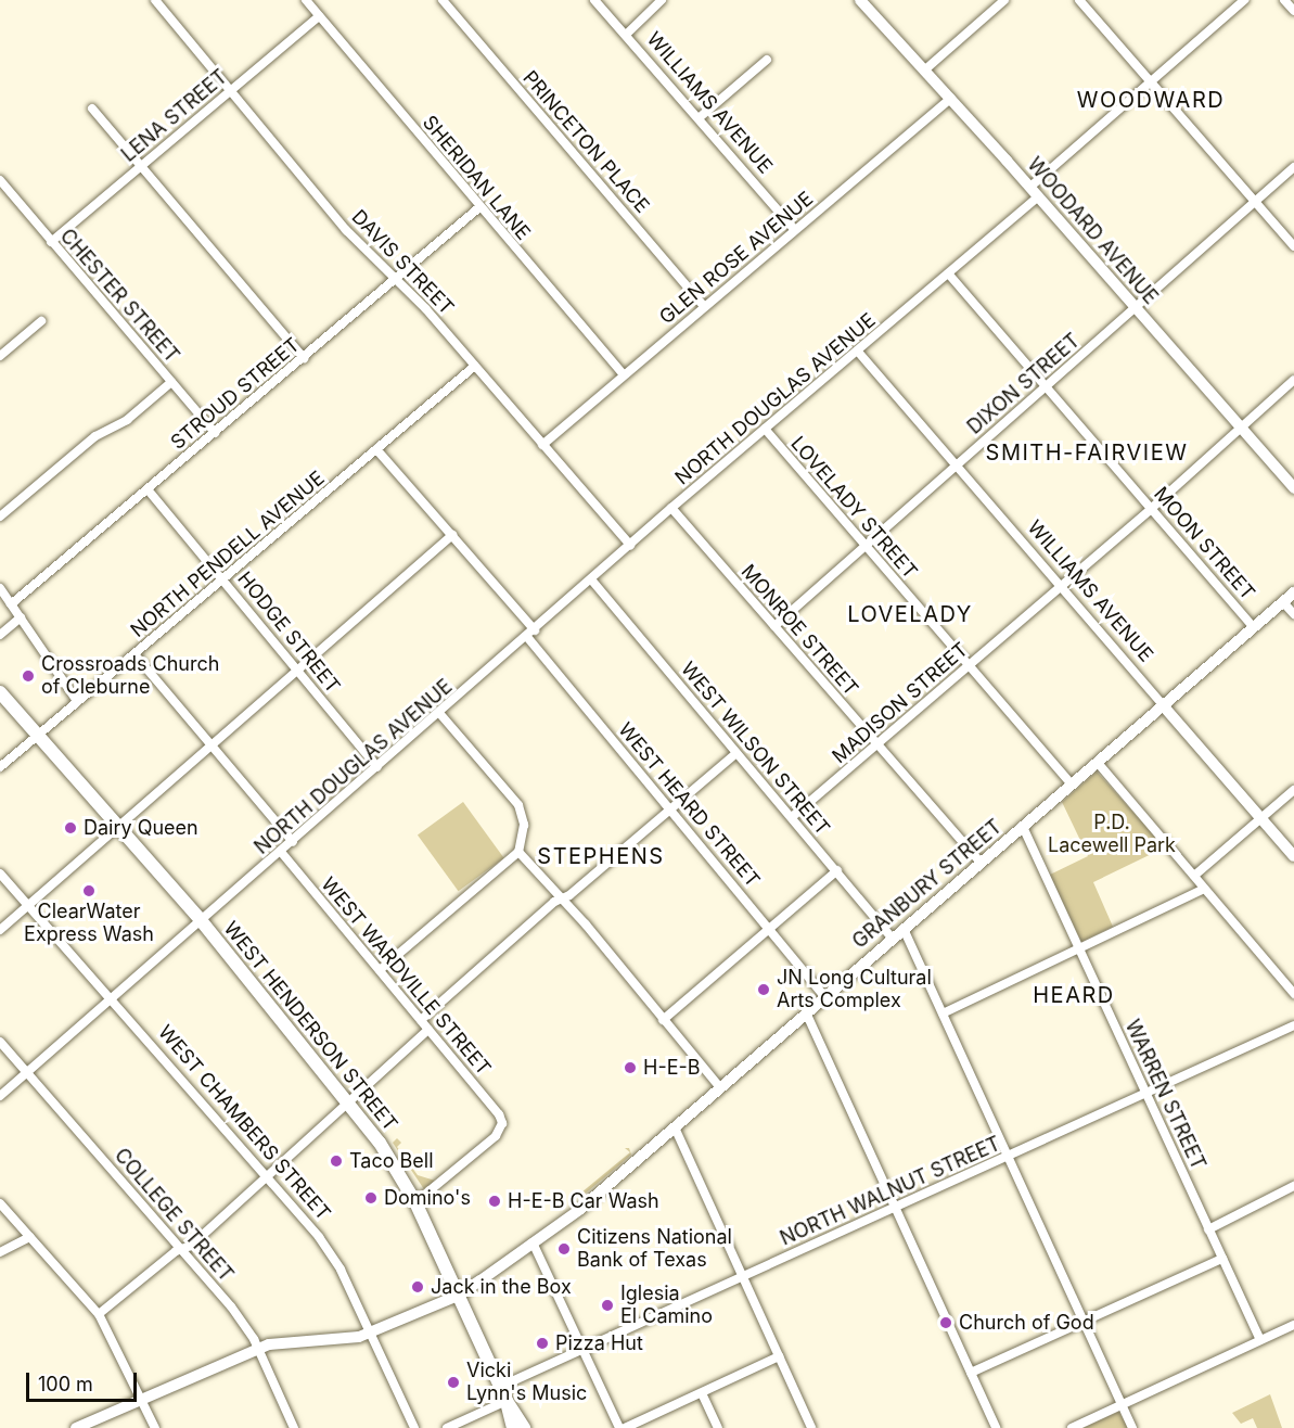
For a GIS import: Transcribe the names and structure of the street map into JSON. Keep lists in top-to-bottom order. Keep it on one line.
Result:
{"streets":{"main road":["WEST HENDERSON STREET"],"street":["WILLIAMS AVENUE","LENA STREET","PRINCETON PLACE","SHERIDAN LANE","WOODARD AVENUE","GLEN ROSE AVENUE","DAVIS STREET","CHESTER STREET","DIXON STREET","STROUD STREET","NORTH DOUGLAS AVENUE","LOVELADY STREET","MOON STREET","NORTH PENDELL AVENUE","MONROE STREET","HODGE STREET","MADISON STREET","WEST WILSON STREET","WEST HEARD STREET","GRANBURY STREET","WEST WARDVILLE STREET","WARREN STREET","WEST CHAMBERS STREET","NORTH WALNUT STREET","COLLEGE STREET"]},"crossings":[["WILLIAMS AVENUE","GLEN ROSE AVENUE"],["WILLIAMS AVENUE","DIXON STREET"],["WILLIAMS AVENUE","NORTH DOUGLAS AVENUE"],["WILLIAMS AVENUE","MADISON STREET"],["WILLIAMS AVENUE","GRANBURY STREET"],["LENA STREET","SHERIDAN LANE"],["LENA STREET","DAVIS STREET"],["LENA STREET","CHESTER STREET"],["PRINCETON PLACE","GLEN ROSE AVENUE"],["SHERIDAN LANE","GLEN ROSE AVENUE"],["SHERIDAN LANE","STROUD STREET"],["WOODARD AVENUE","GLEN ROSE AVENUE"],["WOODARD AVENUE","DIXON STREET"],["WOODARD AVENUE","NORTH DOUGLAS AVENUE"],["WOODARD AVENUE","MADISON STREET"],["GLEN ROSE AVENUE","DAVIS STREET"],["DAVIS STREET","STROUD STREET"],["DAVIS STREET","NORTH DOUGLAS AVENUE"],["DAVIS STREET","NORTH PENDELL AVENUE"],["CHESTER STREET","STROUD STREET"],["DIXON STREET","LOVELADY STREET"],["DIXON STREET","MOON STREET"],["DIXON STREET","MONROE STREET"],["STROUD STREET","HODGE STREET"],["NORTH DOUGLAS AVENUE","LOVELADY STREET"],["NORTH DOUGLAS AVENUE","MOON STREET"],["NORTH DOUGLAS AVENUE","MONROE STREET"],["NORTH DOUGLAS AVENUE","HODGE STREET"],["NORTH DOUGLAS AVENUE","WEST WILSON STREET"],["NORTH DOUGLAS AVENUE","WEST HEARD STREET"],["NORTH DOUGLAS AVENUE","WEST WARDVILLE STREET"],["NORTH DOUGLAS AVENUE","WEST HENDERSON STREET"],["NORTH DOUGLAS AVENUE","WEST CHAMBERS STREET"],["NORTH DOUGLAS AVENUE","COLLEGE STREET"],["LOVELADY STREET","MADISON STREET"],["LOVELADY STREET","GRANBURY STREET"],["MOON STREET","MADISON STREET"],["MOON STREET","GRANBURY STREET"],["NORTH PENDELL AVENUE","HODGE STREET"],["NORTH PENDELL AVENUE","WEST HEARD STREET"],["NORTH PENDELL AVENUE","WEST HENDERSON STREET"],["MONROE STREET","MADISON STREET"],["MONROE STREET","GRANBURY STREET"],["MADISON STREET","WEST WILSON STREET"],["WEST WILSON STREET","GRANBURY STREET"],["WEST HEARD STREET","GRANBURY STREET"],["GRANBURY STREET","WEST HENDERSON STREET"],["GRANBURY STREET","WARREN STREET"],["GRANBURY STREET","WEST CHAMBERS STREET"],["GRANBURY STREET","COLLEGE STREET"],["WEST WARDVILLE STREET","WEST HENDERSON STREET"],["WEST HENDERSON STREET","NORTH WALNUT STREET"],["WARREN STREET","NORTH WALNUT STREET"]],"districts":["WOODWARD","SMITH-FAIRVIEW","LOVELADY","STEPHENS","HEARD"],"parks":["P.D. Lacewell Park"],"places":["Crossroads Church of Cleburne","Dairy Queen","ClearWater Express Wash","JN Long Cultural Arts Complex","H-E-B","Taco Bell","Domino's","H-E-B Car Wash","Citizens National Bank of Texas","Jack in the Box","Iglesia El Camino","Church of God","Pizza Hut","Vicki Lynn's Music"],"scale_bar":"100 m"}
